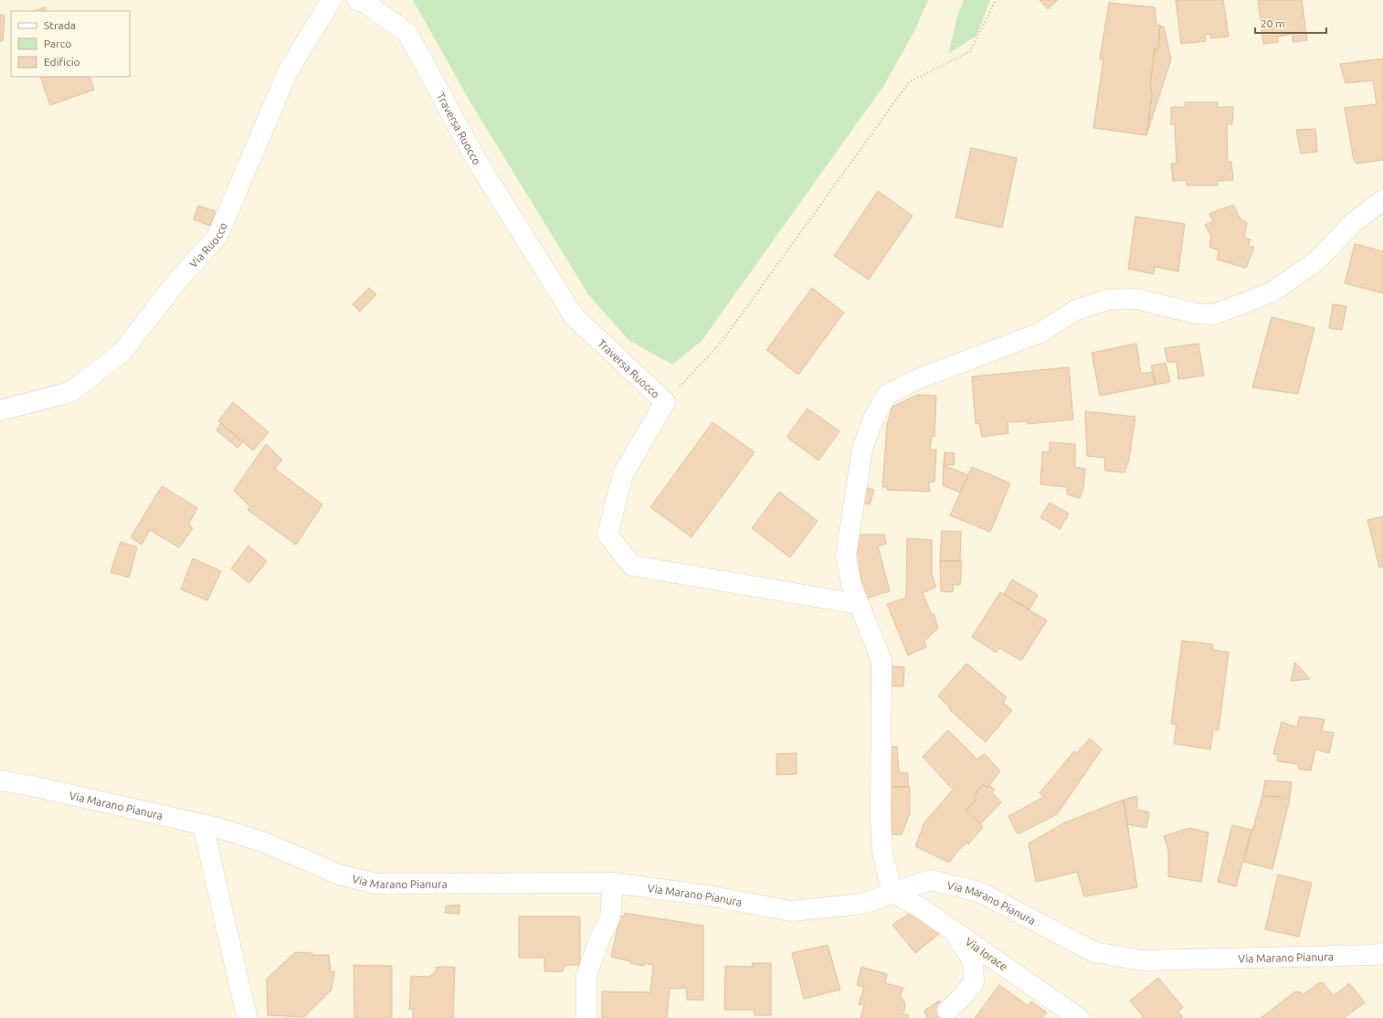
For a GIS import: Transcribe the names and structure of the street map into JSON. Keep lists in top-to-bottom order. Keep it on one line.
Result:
{"streets":{"street":["Traversa Ruocco","Via Ruocco","Via Marano Pianura","Via Iorace"]},"crossings":[["Via Marano Pianura","Via Iorace"]],"legend":["Strada","Parco","Edificio"],"scale_bar":"20 m"}
